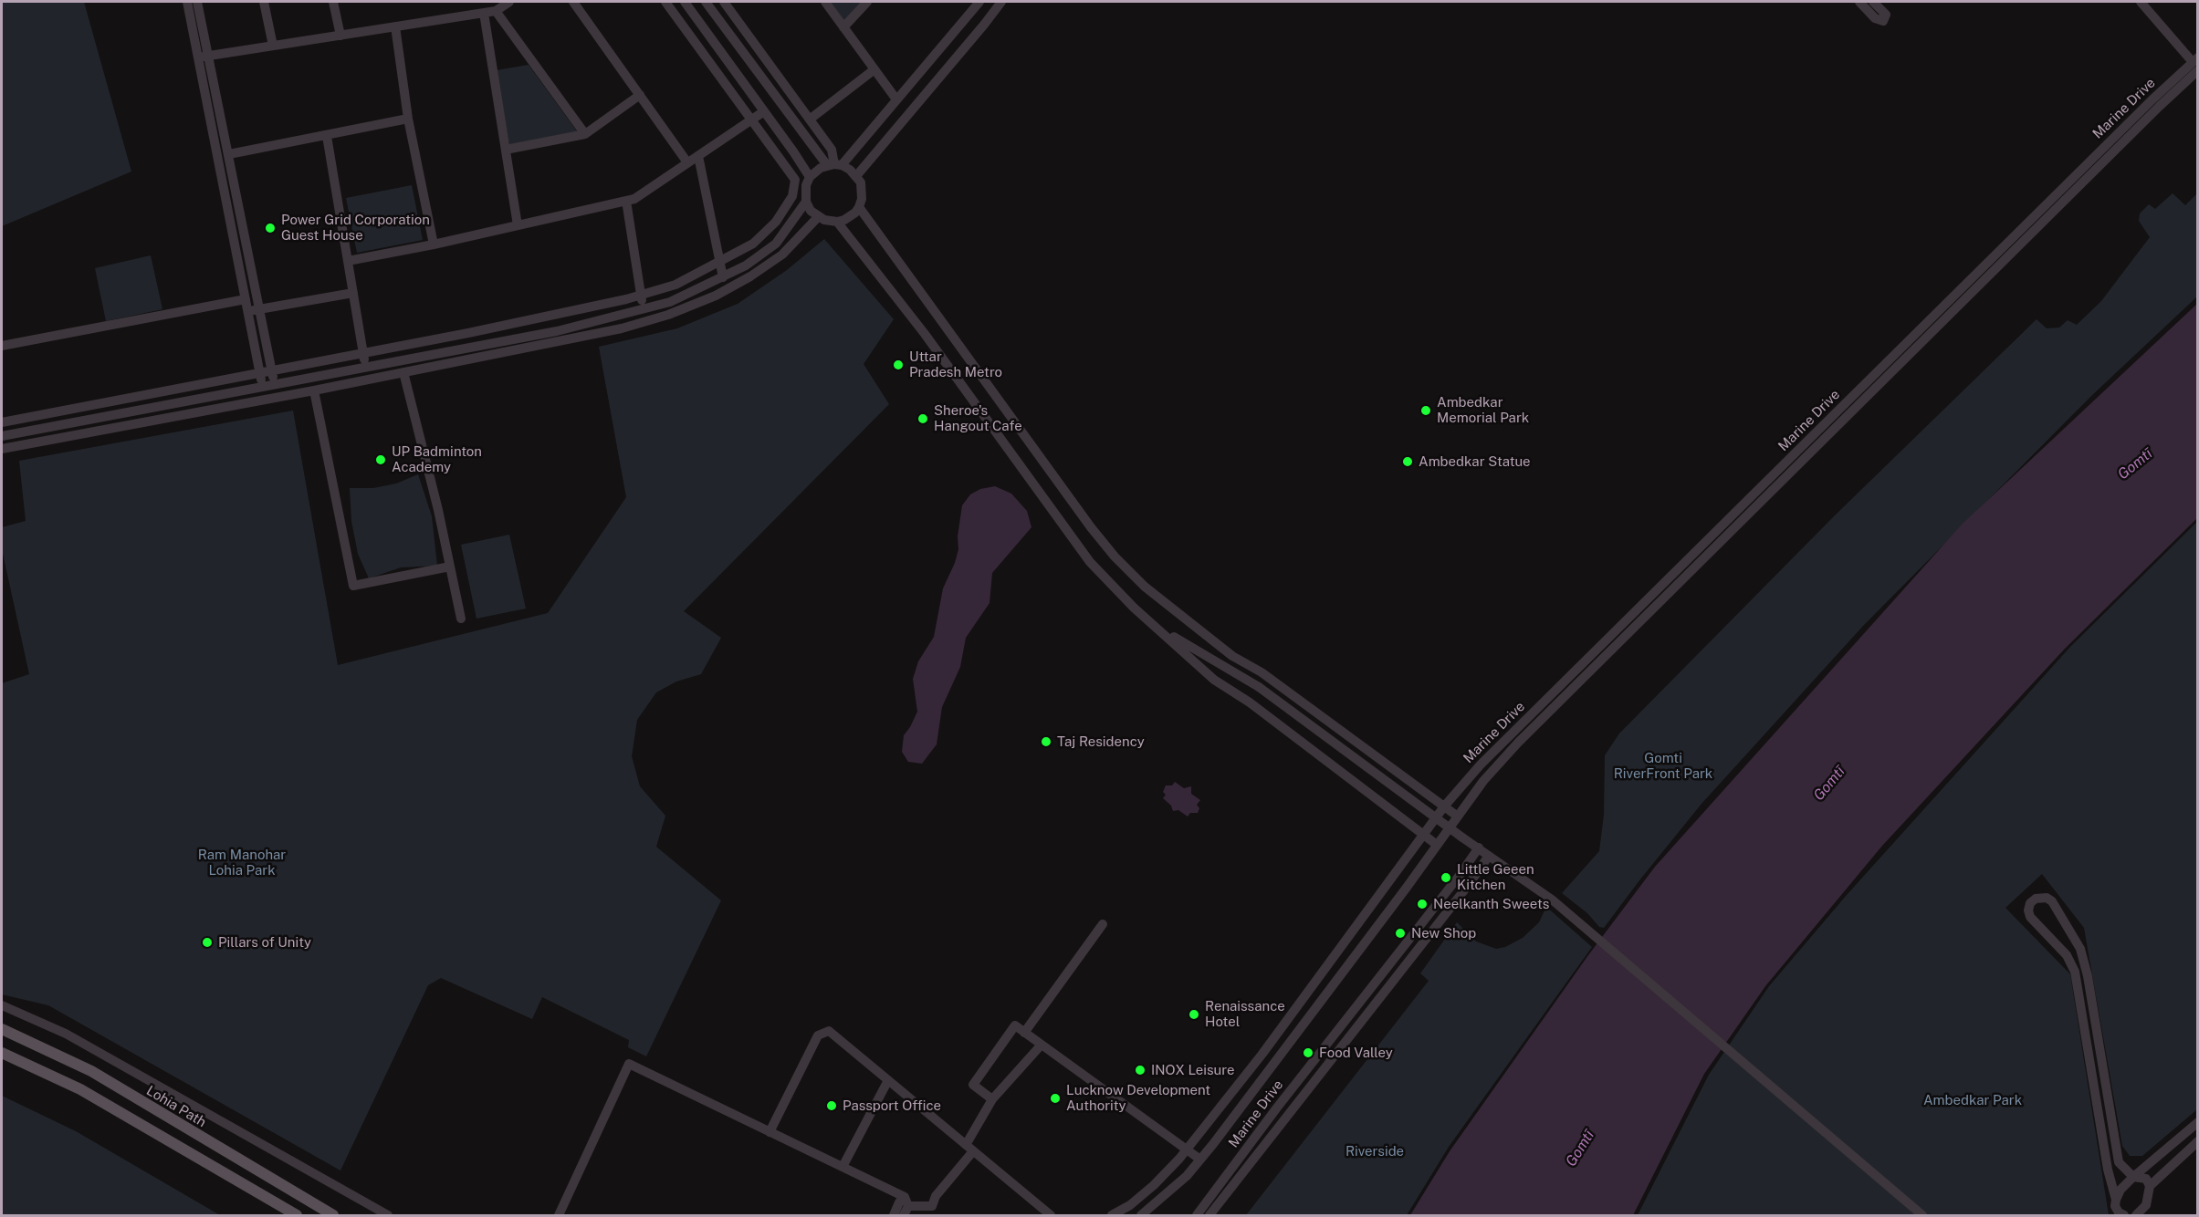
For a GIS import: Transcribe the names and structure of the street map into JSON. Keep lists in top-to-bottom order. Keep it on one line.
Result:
{"streets":{"main road":["Lohia Path"],"street":["Marine Drive"]},"water":["Gomtī"],"parks":["Gomti RiverFront Park","Ram Manohar Lohia Park","Ambedkar Park","Riverside"],"places":["Power Grid Corporation Guest House","Uttar Pradesh Metro","Ambedkar Memorial Park","Sheroe's Hangout Cafe","UP Badminton Academy","Ambedkar Statue","Taj Residency","Little Geeen Kitchen","Neelkanth Sweets","New Shop","Pillars of Unity","Renaissance Hotel","Food Valley","INOX Leisure","Lucknow Development Authority","Passport Office"]}
